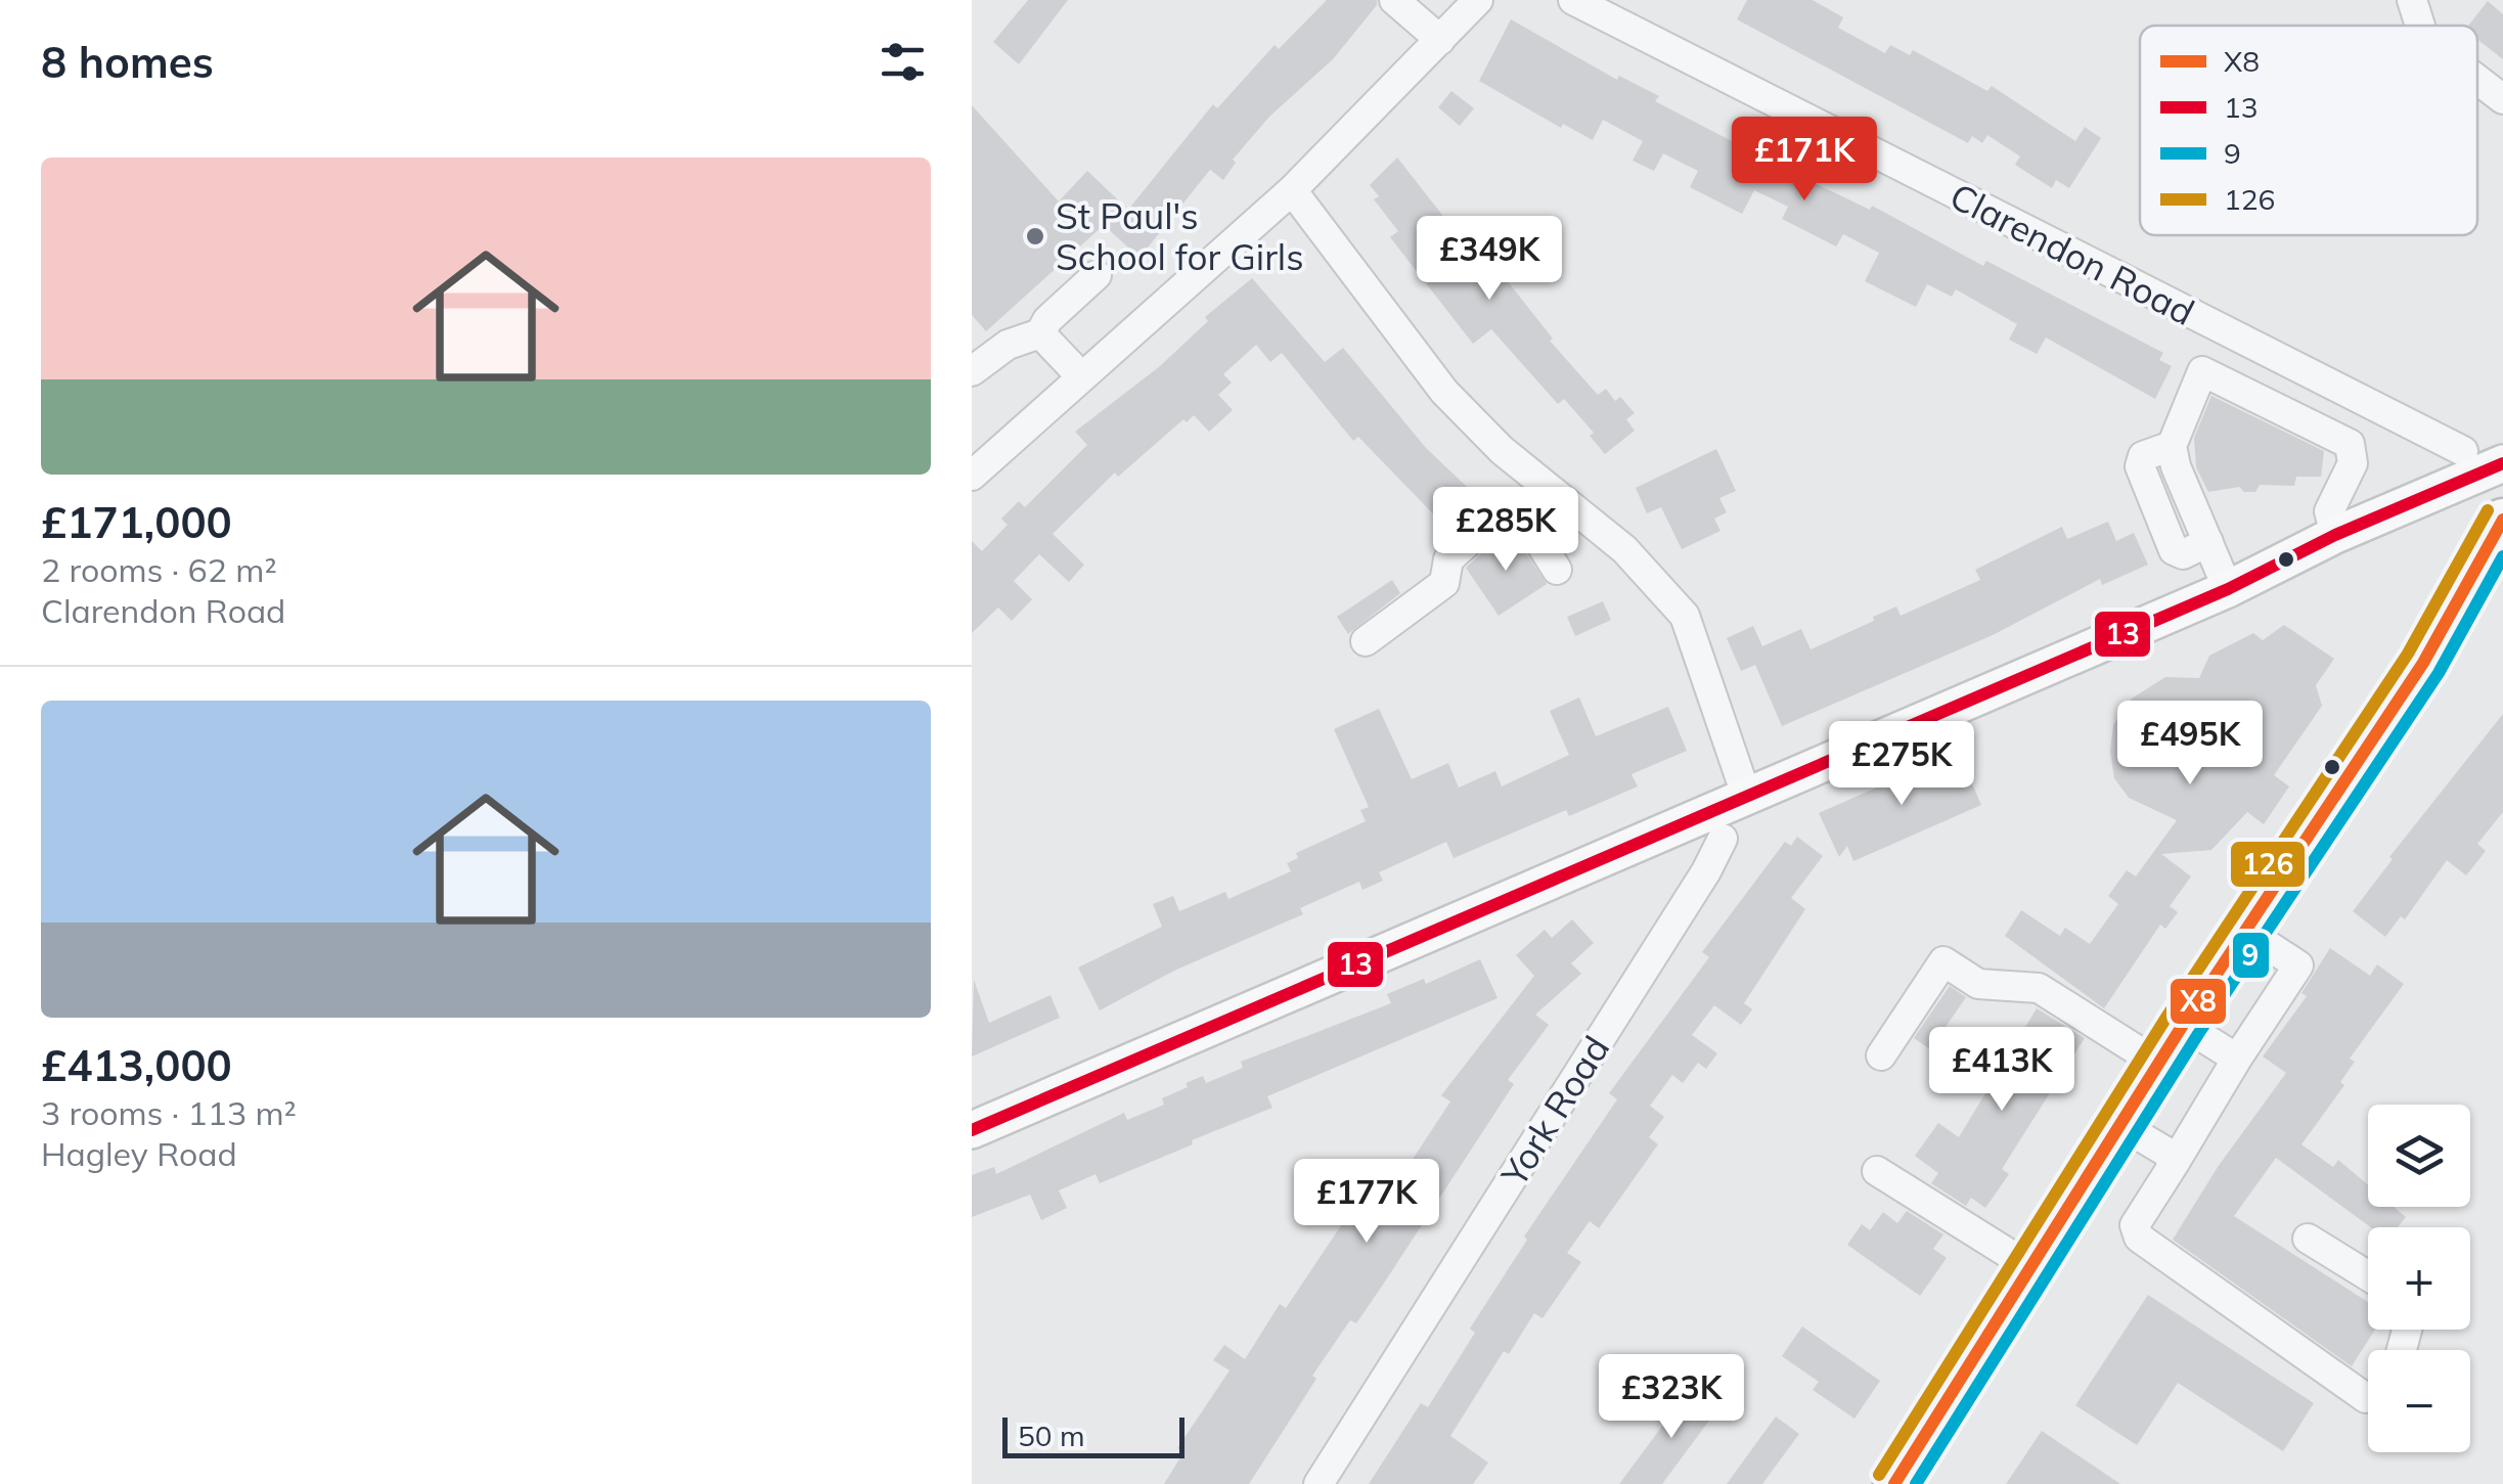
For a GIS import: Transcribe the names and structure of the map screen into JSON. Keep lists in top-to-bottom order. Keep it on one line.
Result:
{"streets":{"street":["Clarendon Road","York Road"]},"places":["St Paul's School for Girls"],"lines":["transit line 13","transit line 126","transit line X8","transit line 9"],"legend":["X8","13","9","126"],"scale_bar":"50 m","page":{"heading":"8 homes","price":["£171K","£349K","£285K","£495K","£275K","£413K","£177K","£323K"],"list":[{"name":"£171,000","note":"2 rooms · 62 m² · Clarendon Road"},{"name":"£413,000","note":"3 rooms · 113 m² · Hagley Road"}],"map_buttons":["+","−"],"scale":"50 m"}}
